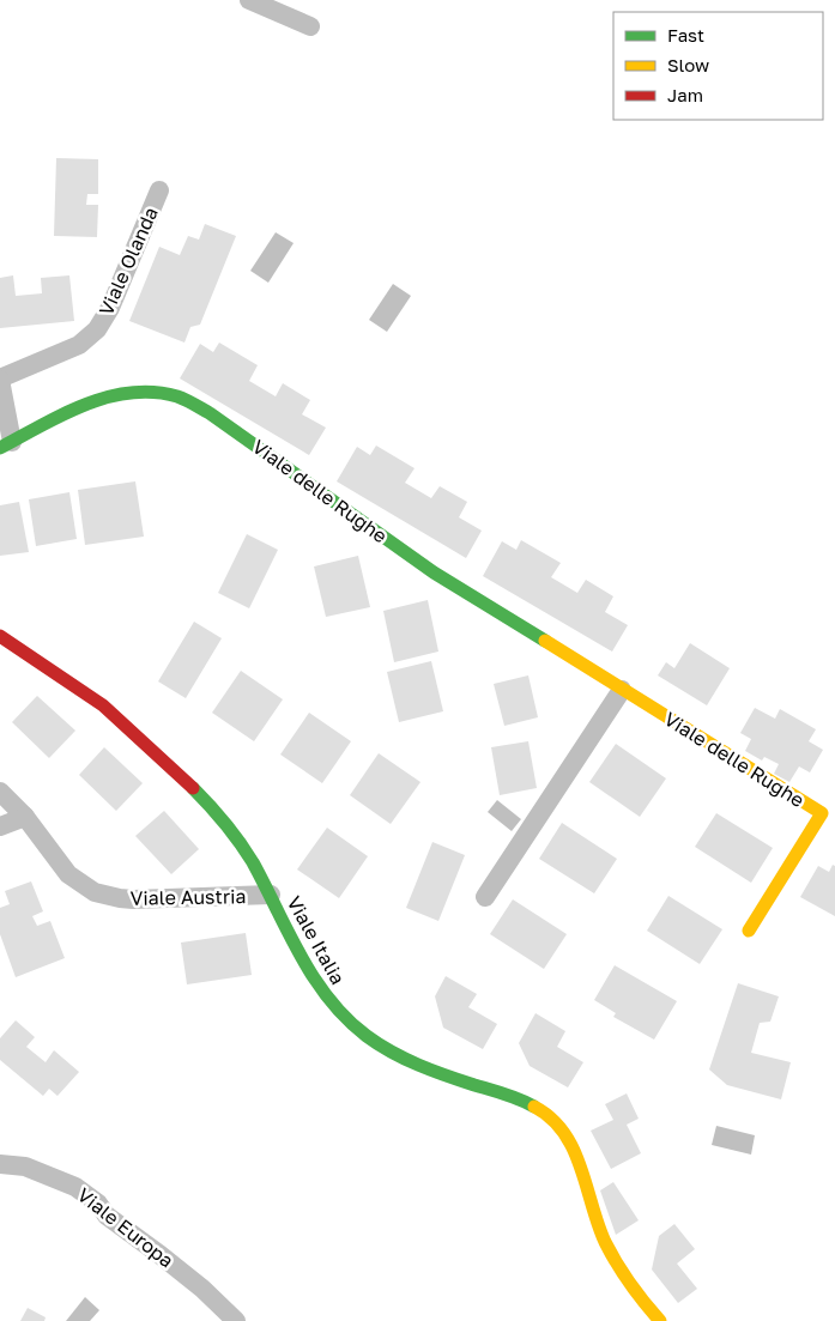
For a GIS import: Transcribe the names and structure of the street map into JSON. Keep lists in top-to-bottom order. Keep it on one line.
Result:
{"streets":{"street":["Viale Olanda","Viale delle Rughe","Viale Austria","Viale Italia","Viale Europa"]},"crossings":[["Viale Austria","Viale Italia"]],"legend":["Fast","Slow","Jam"]}
